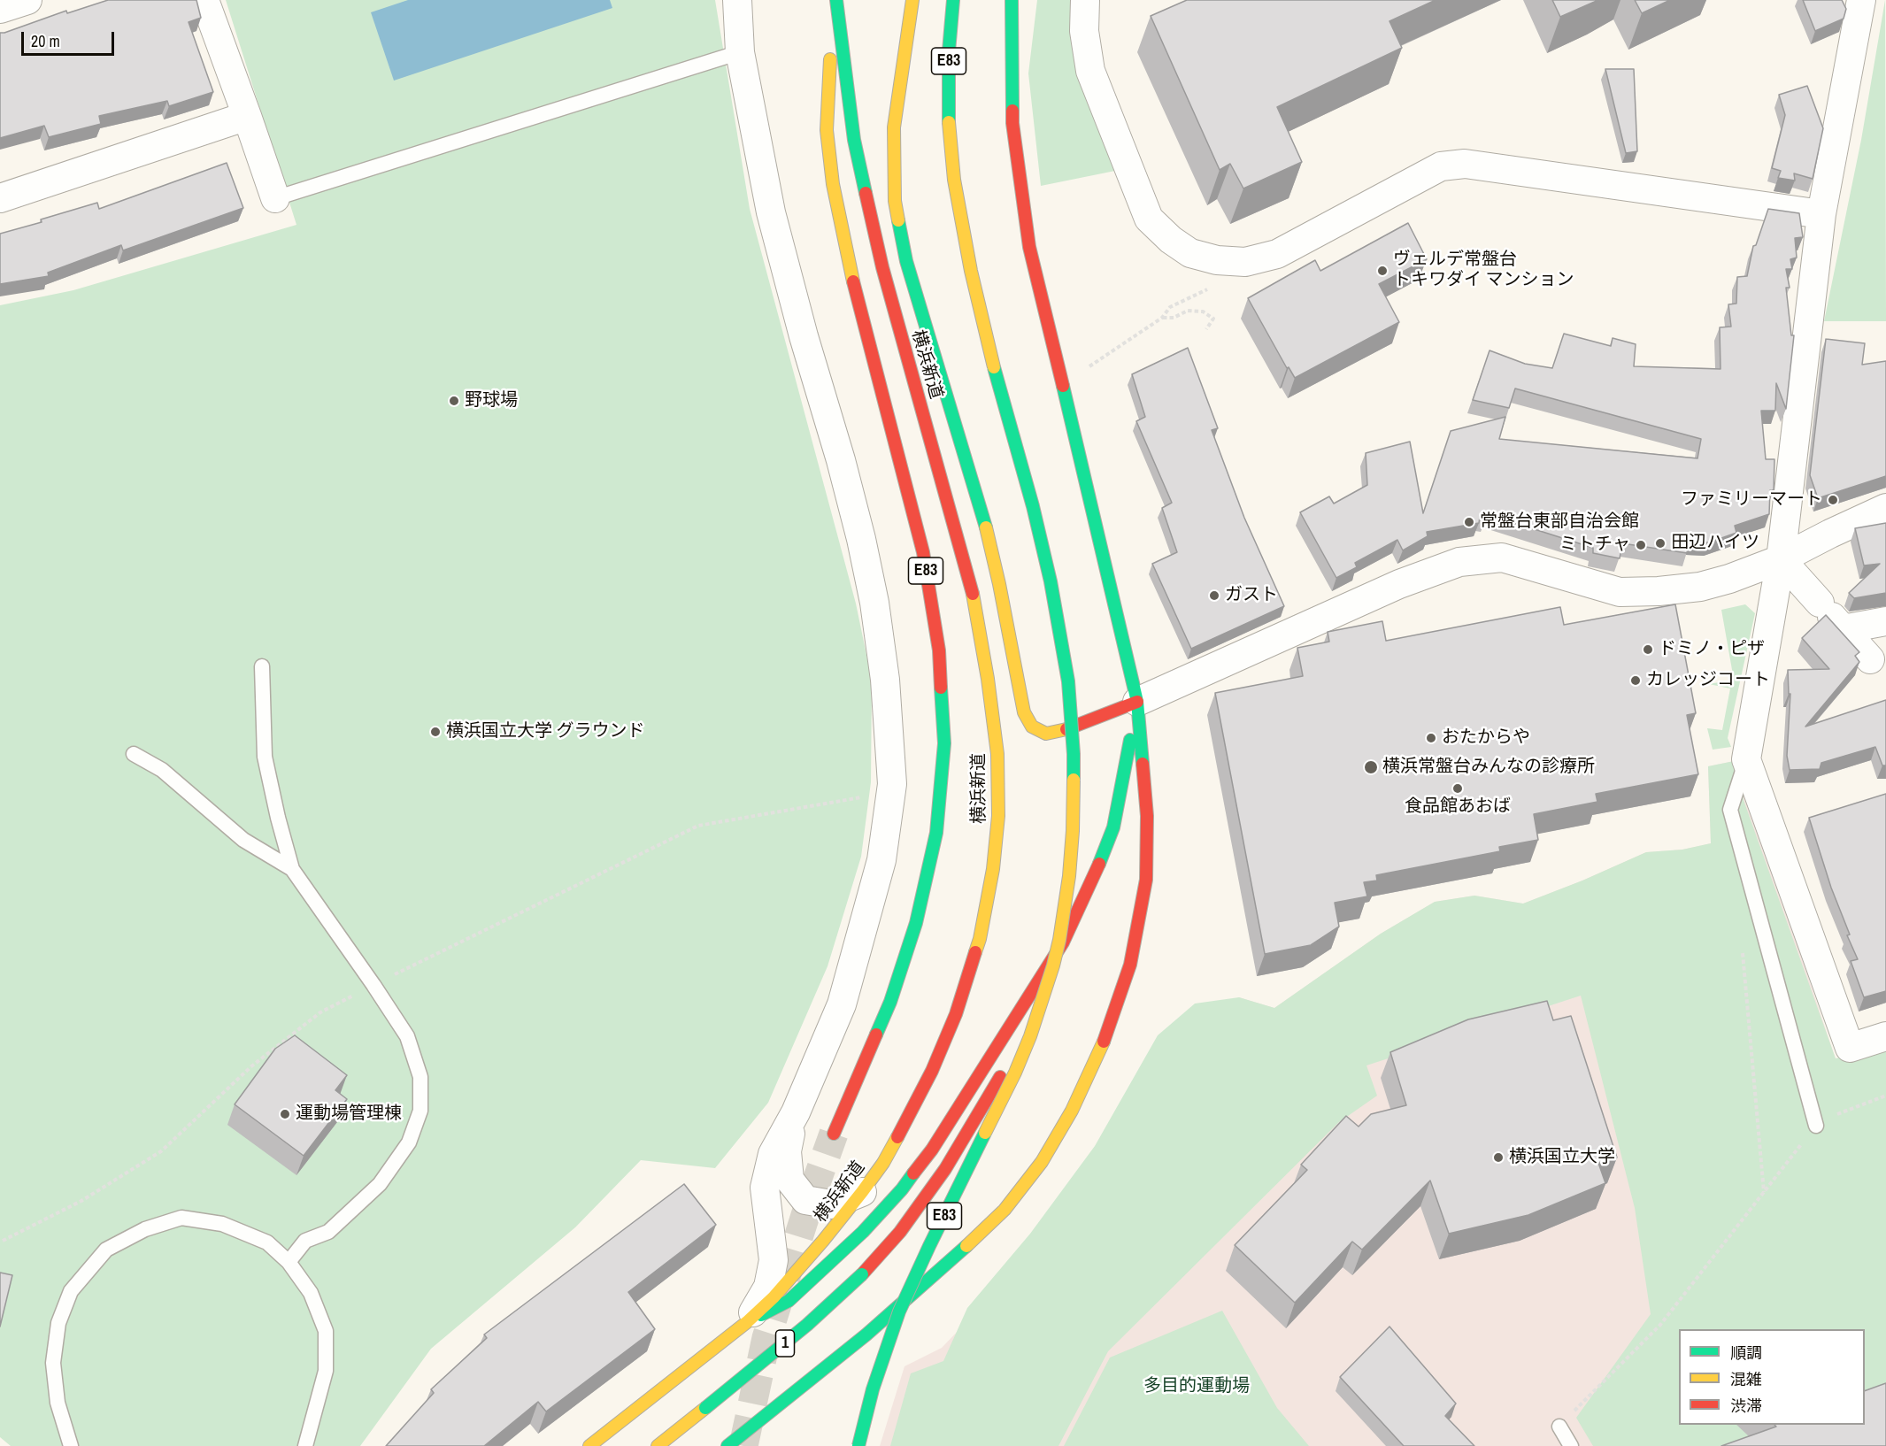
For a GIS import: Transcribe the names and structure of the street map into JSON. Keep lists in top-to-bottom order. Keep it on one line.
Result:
{"streets":{"main road":["E83","横浜新道","1"]},"crossings":[["E83","横浜新道"],["E83","1"]],"parks":["多目的運動場"],"places":["ヴェルデ常盤台 トキワダイ マンション","野球場","ファミリーマート","常盤台東部自治会館","田辺ハイツ","ミトチャ","ガスト","ドミノ・ピザ","カレッジコート","横浜国立大学 グラウンド","おたからや","横浜常盤台みんなの診療所","食品館あおば","運動場管理棟","横浜国立大学"],"legend":["順調","混雑","渋滞"],"scale_bar":"20 m"}
